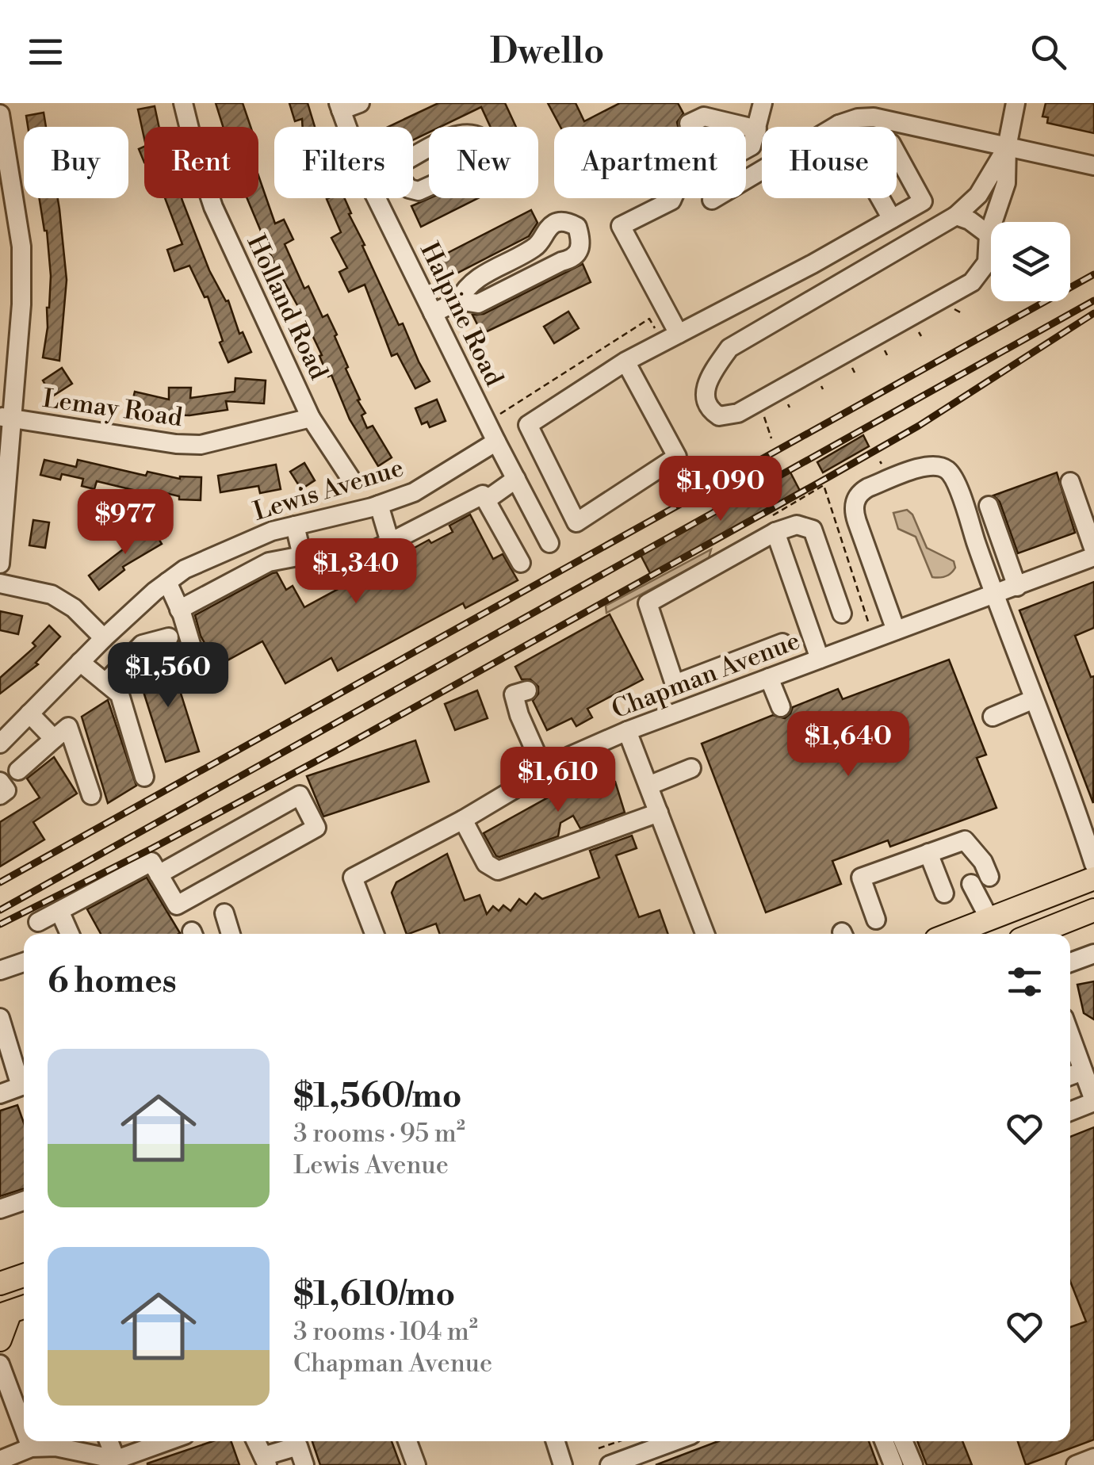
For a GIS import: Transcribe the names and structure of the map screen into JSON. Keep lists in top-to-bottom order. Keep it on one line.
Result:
{"streets":{"street":["Holland Road","Halpine Road","Lemay Road","Lewis Avenue","Chapman Avenue"]},"crossings":[["Holland Road","Lemay Road"],["Halpine Road","Lewis Avenue"]],"page":{"header":"Dwello","chip":["Buy","Rent","Filters","New","Apartment","House"],"price":["$1,090","$977","$1,340","$1,560","$1,640","$1,610"],"heading":"6 homes","list":[{"name":"$1,560/mo","note":"3 rooms · 95 m² · Lewis Avenue"},{"name":"$1,610/mo","note":"3 rooms · 104 m² · Chapman Avenue"}]}}
